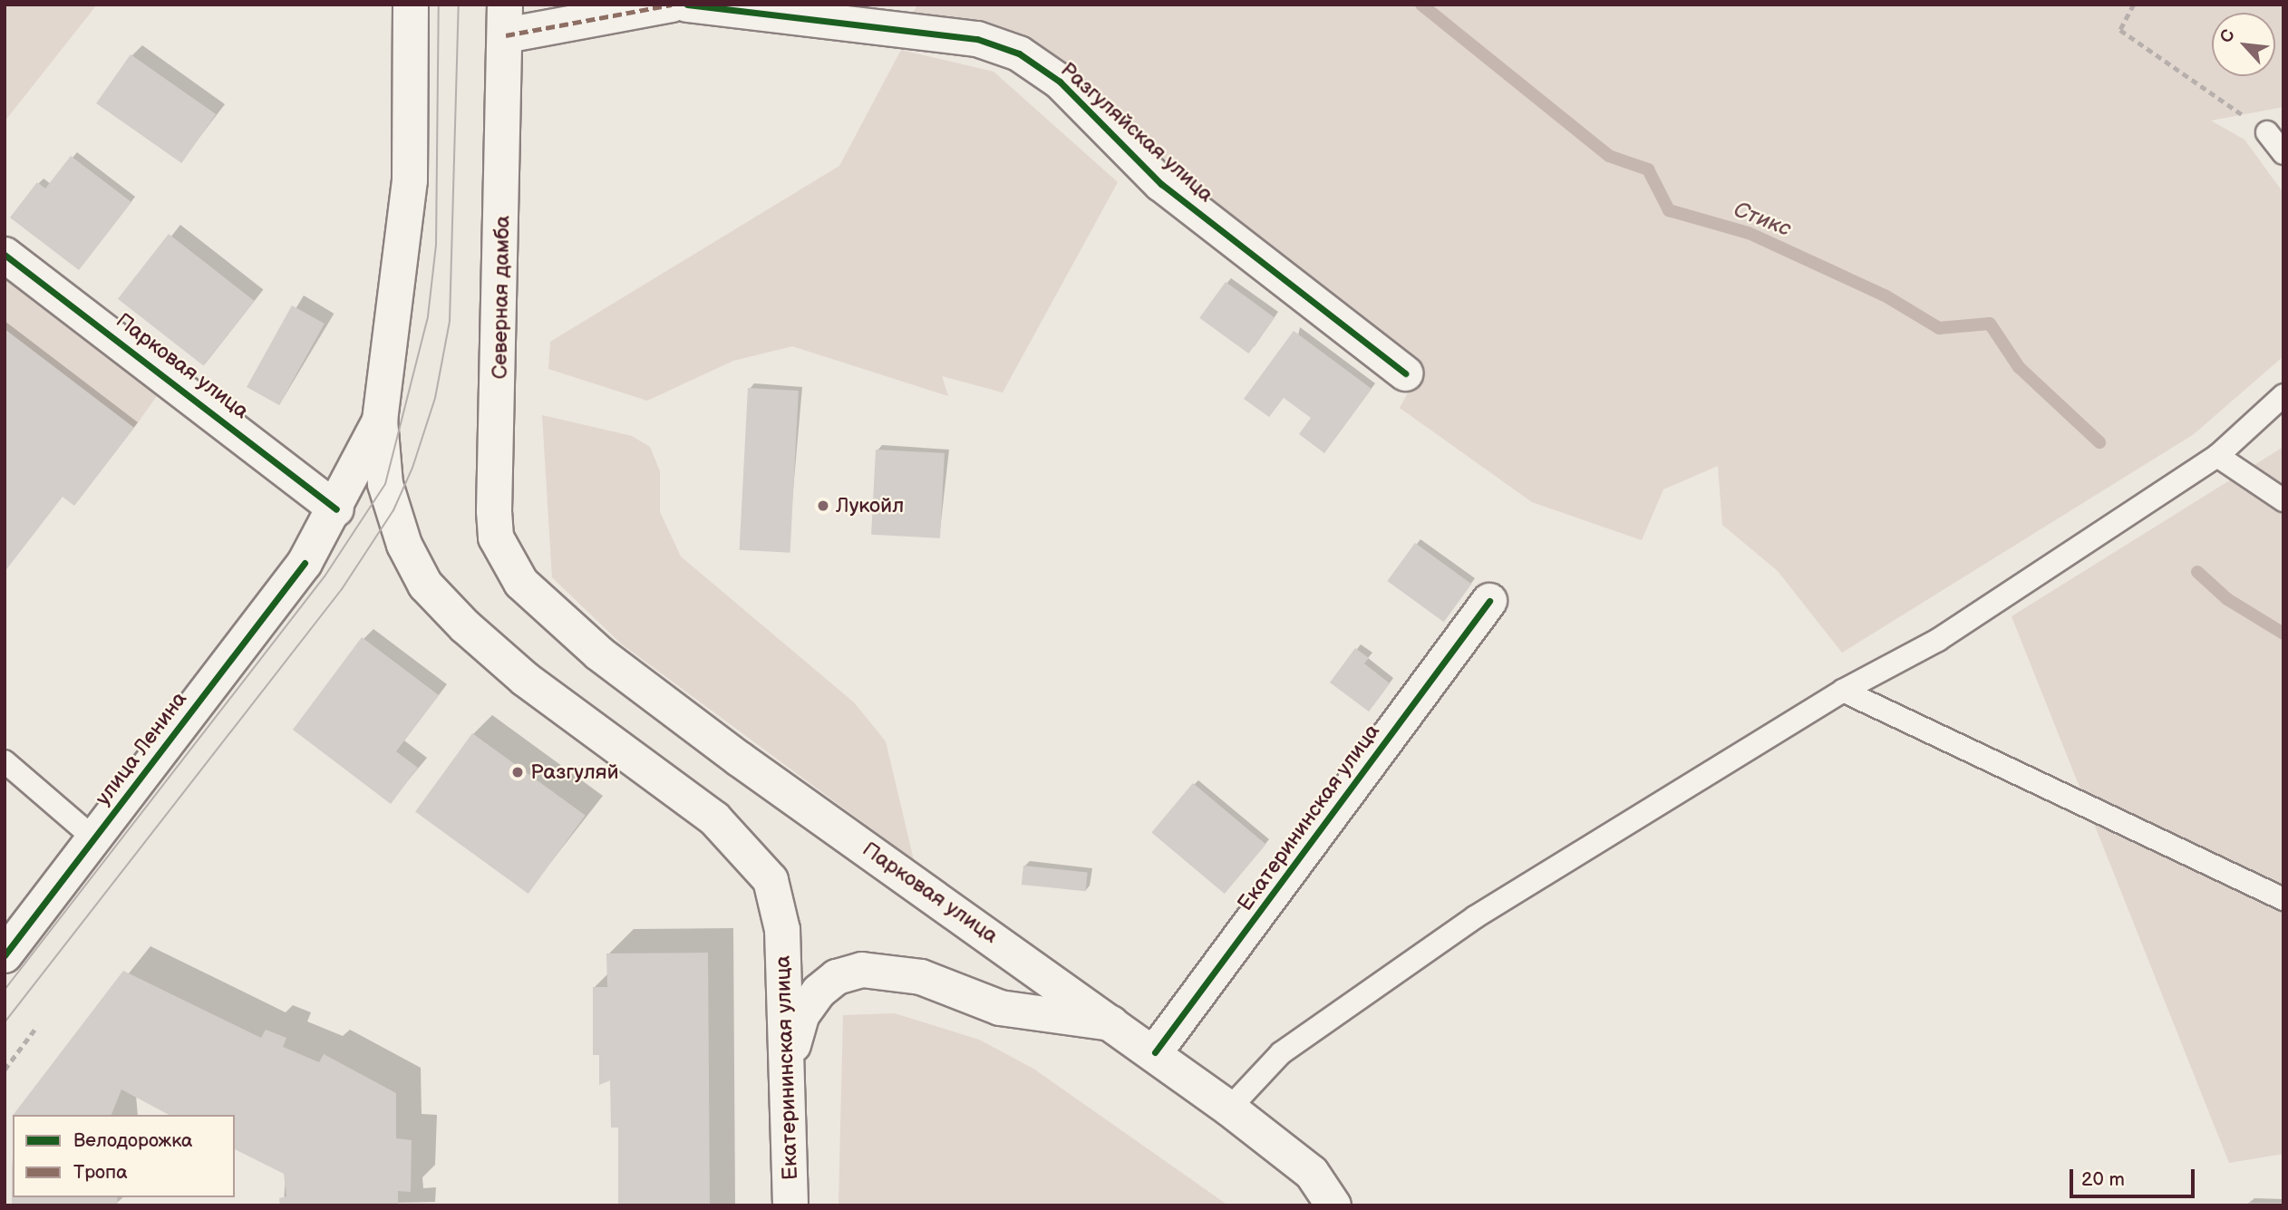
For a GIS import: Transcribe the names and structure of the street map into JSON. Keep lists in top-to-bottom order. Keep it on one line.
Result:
{"streets":{"main road":["Разгуляйская улица","Северная дамба","Парковая улица","улица Ленина","Екатерининская улица"]},"crossings":[["Северная дамба","Парковая улица"],["Парковая улица","улица Ленина"],["Парковая улица","Екатерининская улица"],["улица Ленина","Екатерининская улица"]],"water":["Стикс"],"places":["Лукойл","Разгуляй"],"legend":["Велодорожка","Тропа"],"scale_bar":"20 m","north":"top left"}
